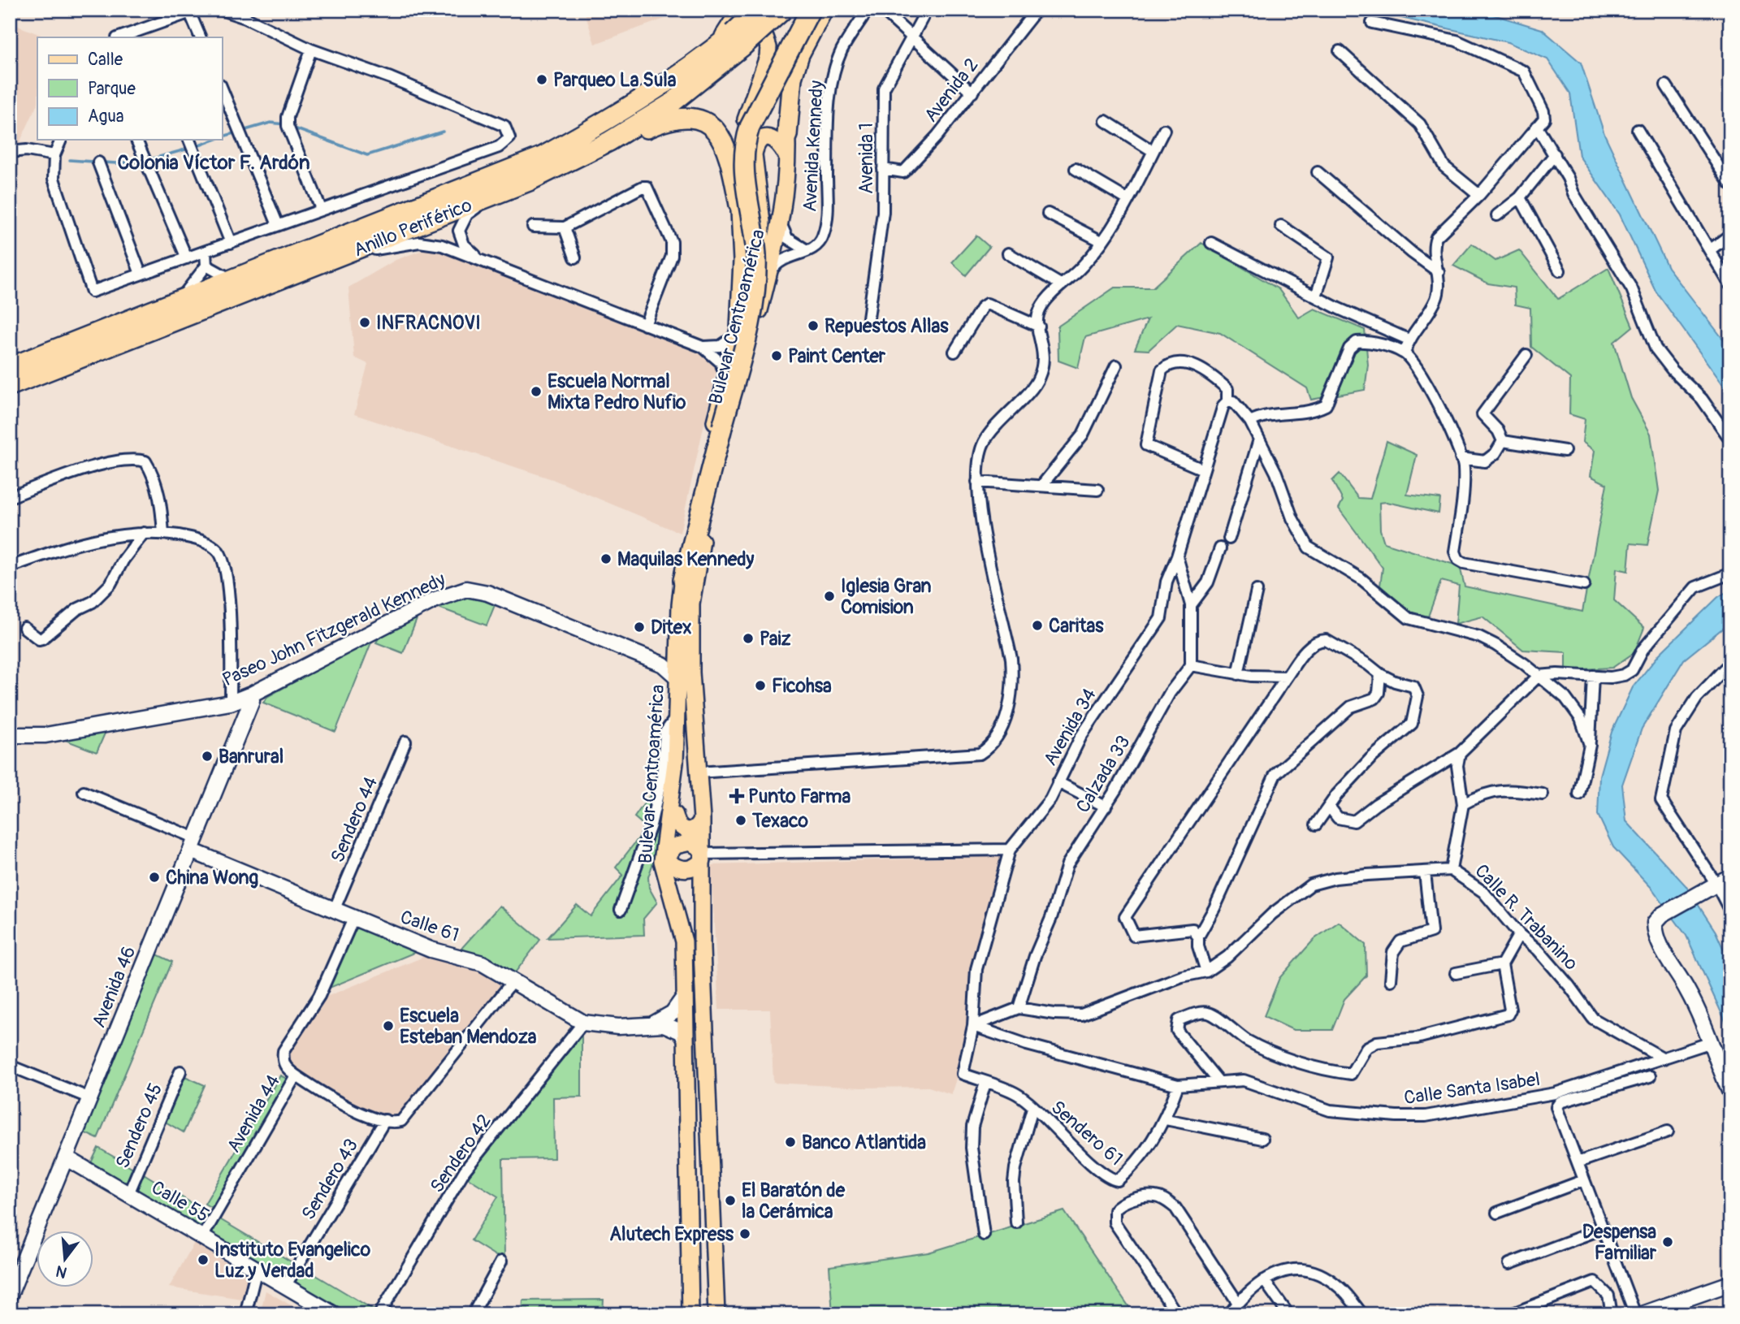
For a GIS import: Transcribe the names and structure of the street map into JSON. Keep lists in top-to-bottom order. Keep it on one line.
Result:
{"streets":{"highway":["Anillo Periférico"],"main road":["Bulevar Centroamérica"],"street":["Avenida 2","Avenida Kennedy","Avenida 1","Paseo John Fitzgerald Kennedy","Avenida 34","Calzada 33","Sendero 44","Calle R. Trabanino","Calle 61","Avenida 46","Calle Santa Isabel","Avenida 44","Sendero 45","Sendero 61","Sendero 42","Sendero 43","Calle 55"]},"crossings":[["Avenida 2","Avenida 1"],["Avenida Kennedy","Bulevar Centroamérica"],["Anillo Periférico","Bulevar Centroamérica"],["Bulevar Centroamérica","Paseo John Fitzgerald Kennedy"],["Bulevar Centroamérica","Calle 61"],["Paseo John Fitzgerald Kennedy","Avenida 46"],["Avenida 34","Calle R. Trabanino"],["Avenida 34","Calle Santa Isabel"],["Avenida 34","Sendero 61"],["Calzada 33","Calle R. Trabanino"],["Sendero 44","Calle 61"],["Calle R. Trabanino","Calle Santa Isabel"],["Calle 61","Avenida 46"],["Calle 61","Avenida 44"],["Calle 61","Sendero 42"],["Avenida 46","Calle 55"],["Calle Santa Isabel","Sendero 61"],["Avenida 44","Calle 55"],["Sendero 45","Calle 55"],["Sendero 43","Calle 55"]],"districts":["Colonia Víctor F. Ardón"],"places":{"other":["Parqueo La Sula","INFRACNOVI","Repuestos Allas","Paint Center","Escuela Normal Mixta Pedro Nufio","Maquilas Kennedy","Iglesia Gran Comision","Caritas","Ditex","Paiz","Ficohsa","Banrural","Texaco","China Wong","Escuela Esteban Mendoza","Banco Atlantida","El Baratón de la Cerámica","Alutech Express","Despensa Familiar","Instituto Evangelico Luz y Verdad"],"health":["Punto Farma"]},"legend":["Calle","Parque","Agua"],"north":"bottom"}
